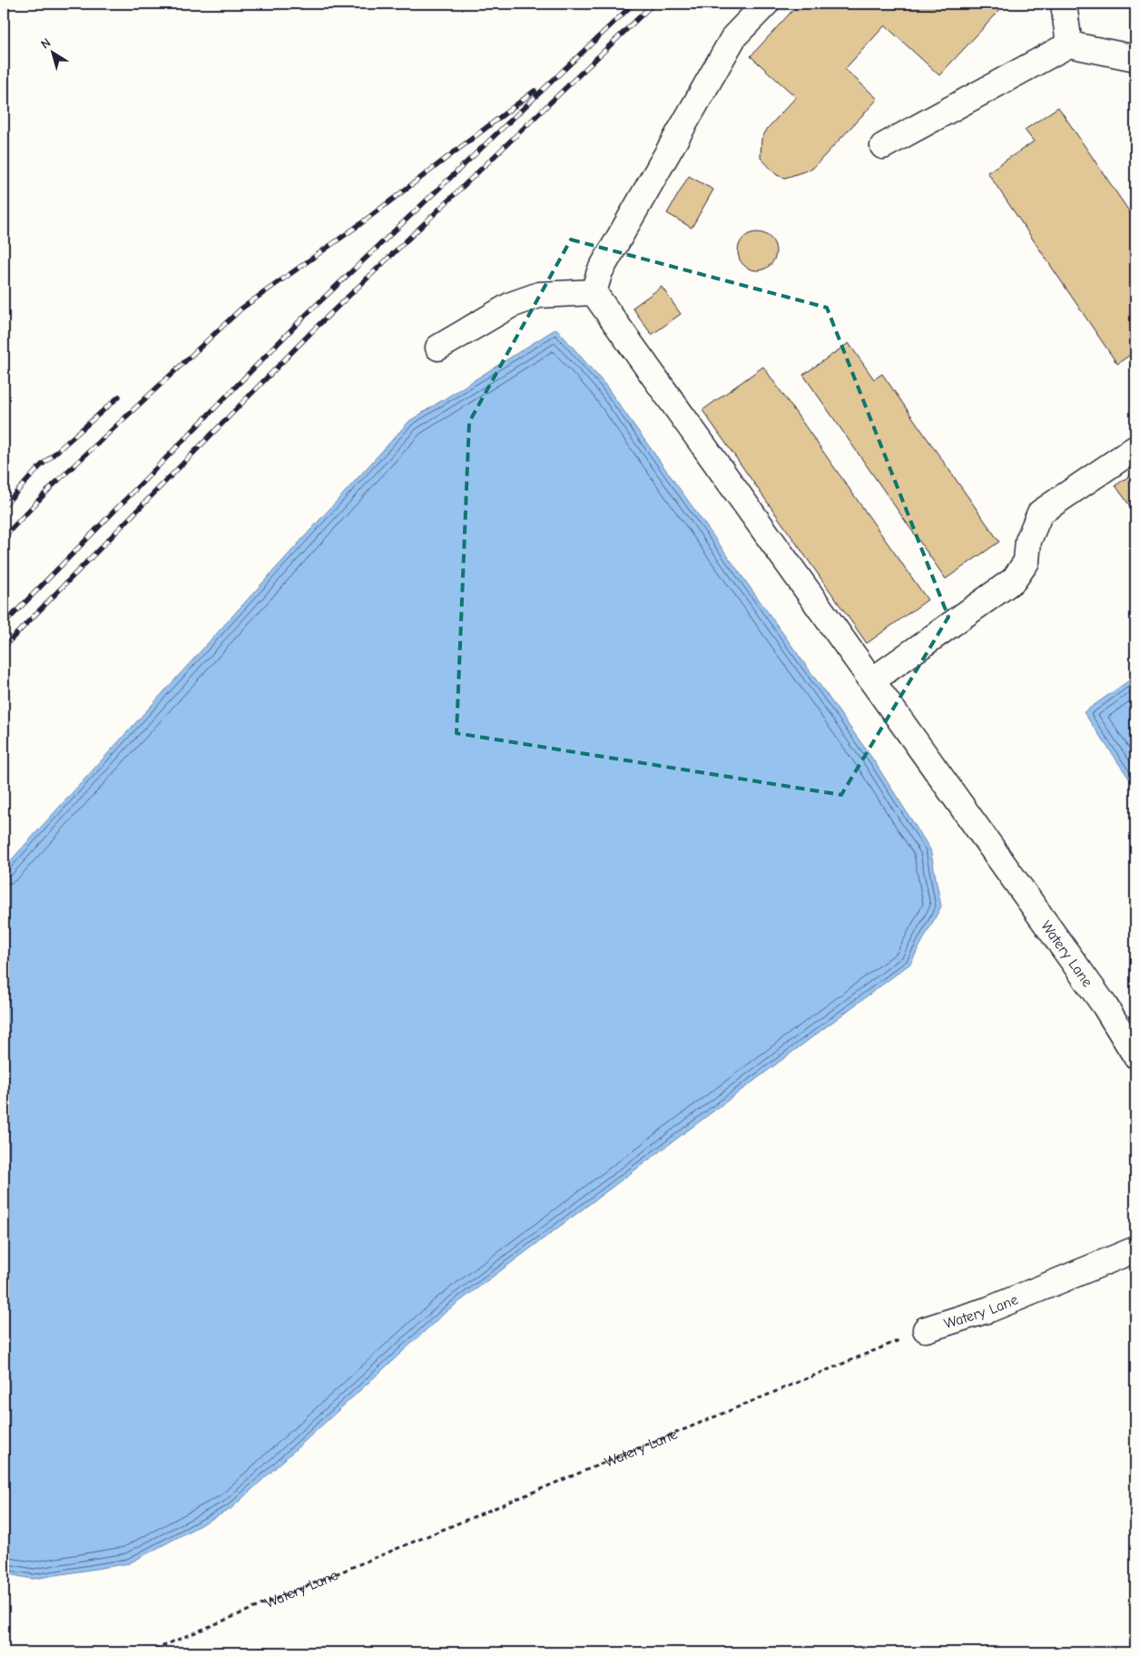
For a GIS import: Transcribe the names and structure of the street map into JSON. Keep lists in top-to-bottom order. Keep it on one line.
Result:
{"streets":{"street":["Watery Lane"]},"north":"top left"}
